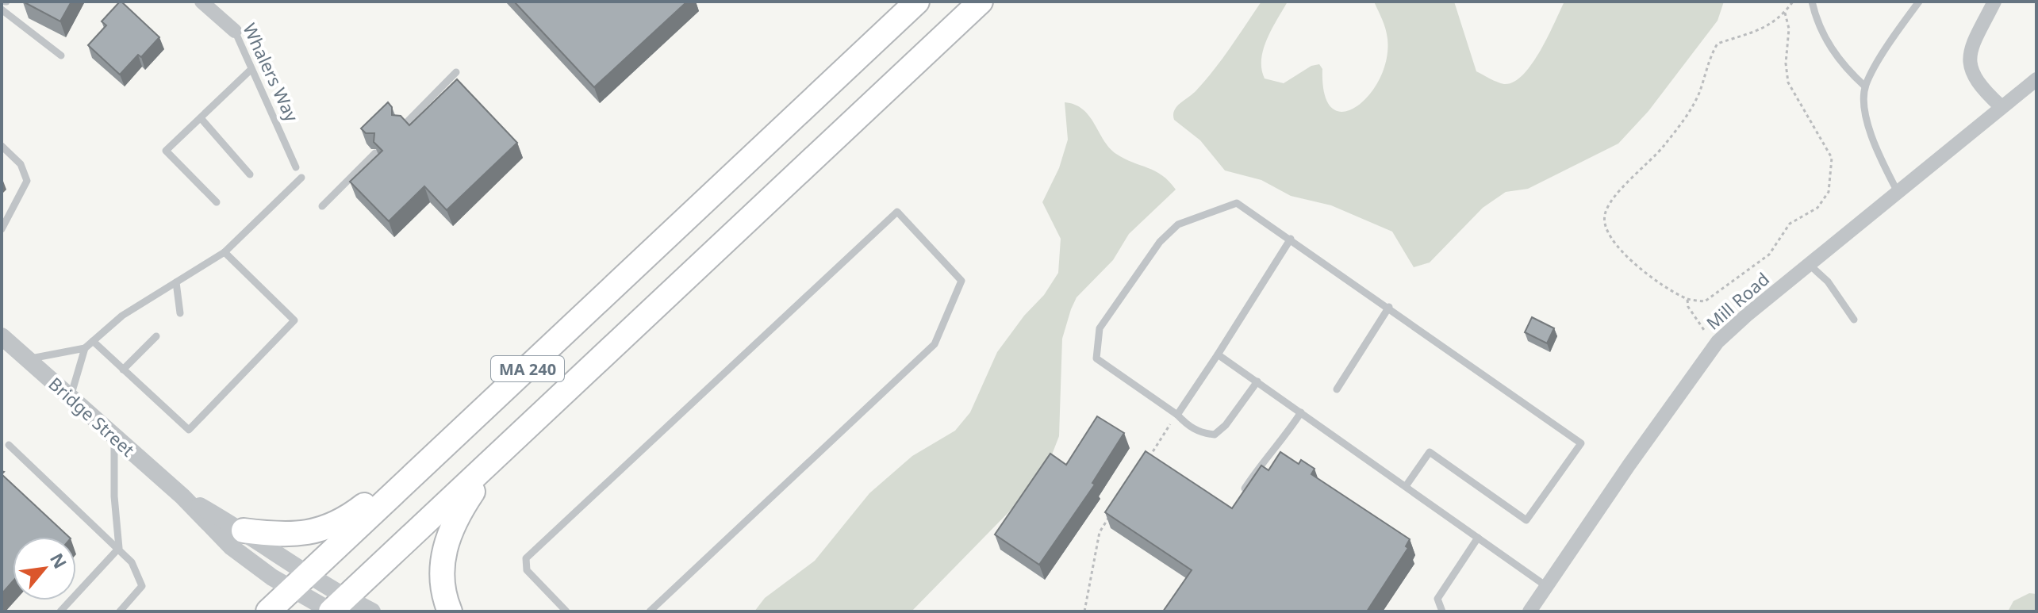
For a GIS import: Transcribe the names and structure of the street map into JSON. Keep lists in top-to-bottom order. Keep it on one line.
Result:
{"streets":{"highway":["MA 240"],"street":["Whalers Way","Mill Road","Bridge Street"]},"crossings":[["MA 240","Bridge Street"]],"north":"top right"}
